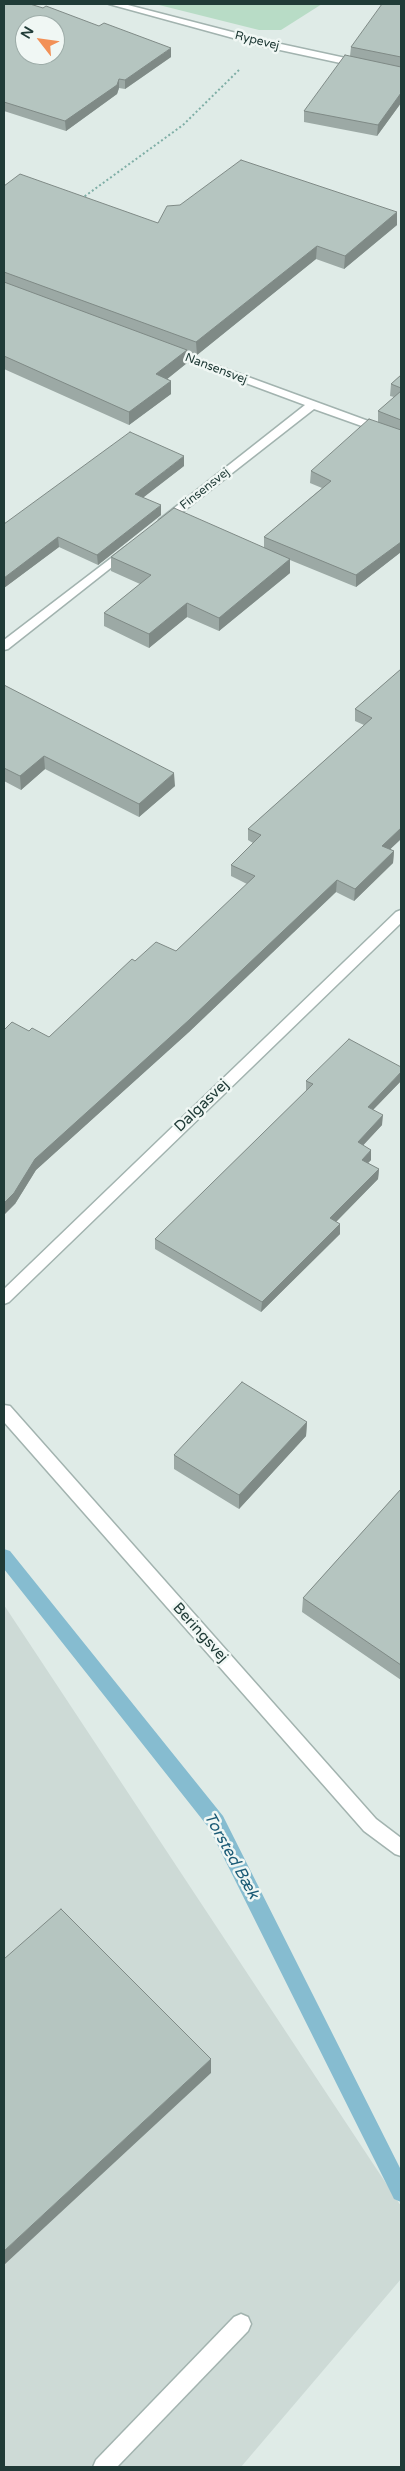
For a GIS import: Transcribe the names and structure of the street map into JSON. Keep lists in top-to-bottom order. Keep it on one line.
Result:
{"streets":{"street":["Rypevej","Nansensvej","Finsensvej","Dalgasvej","Beringsvej"]},"crossings":[["Nansensvej","Finsensvej"]],"water":["Torsted Bæk"],"north":"top left"}
